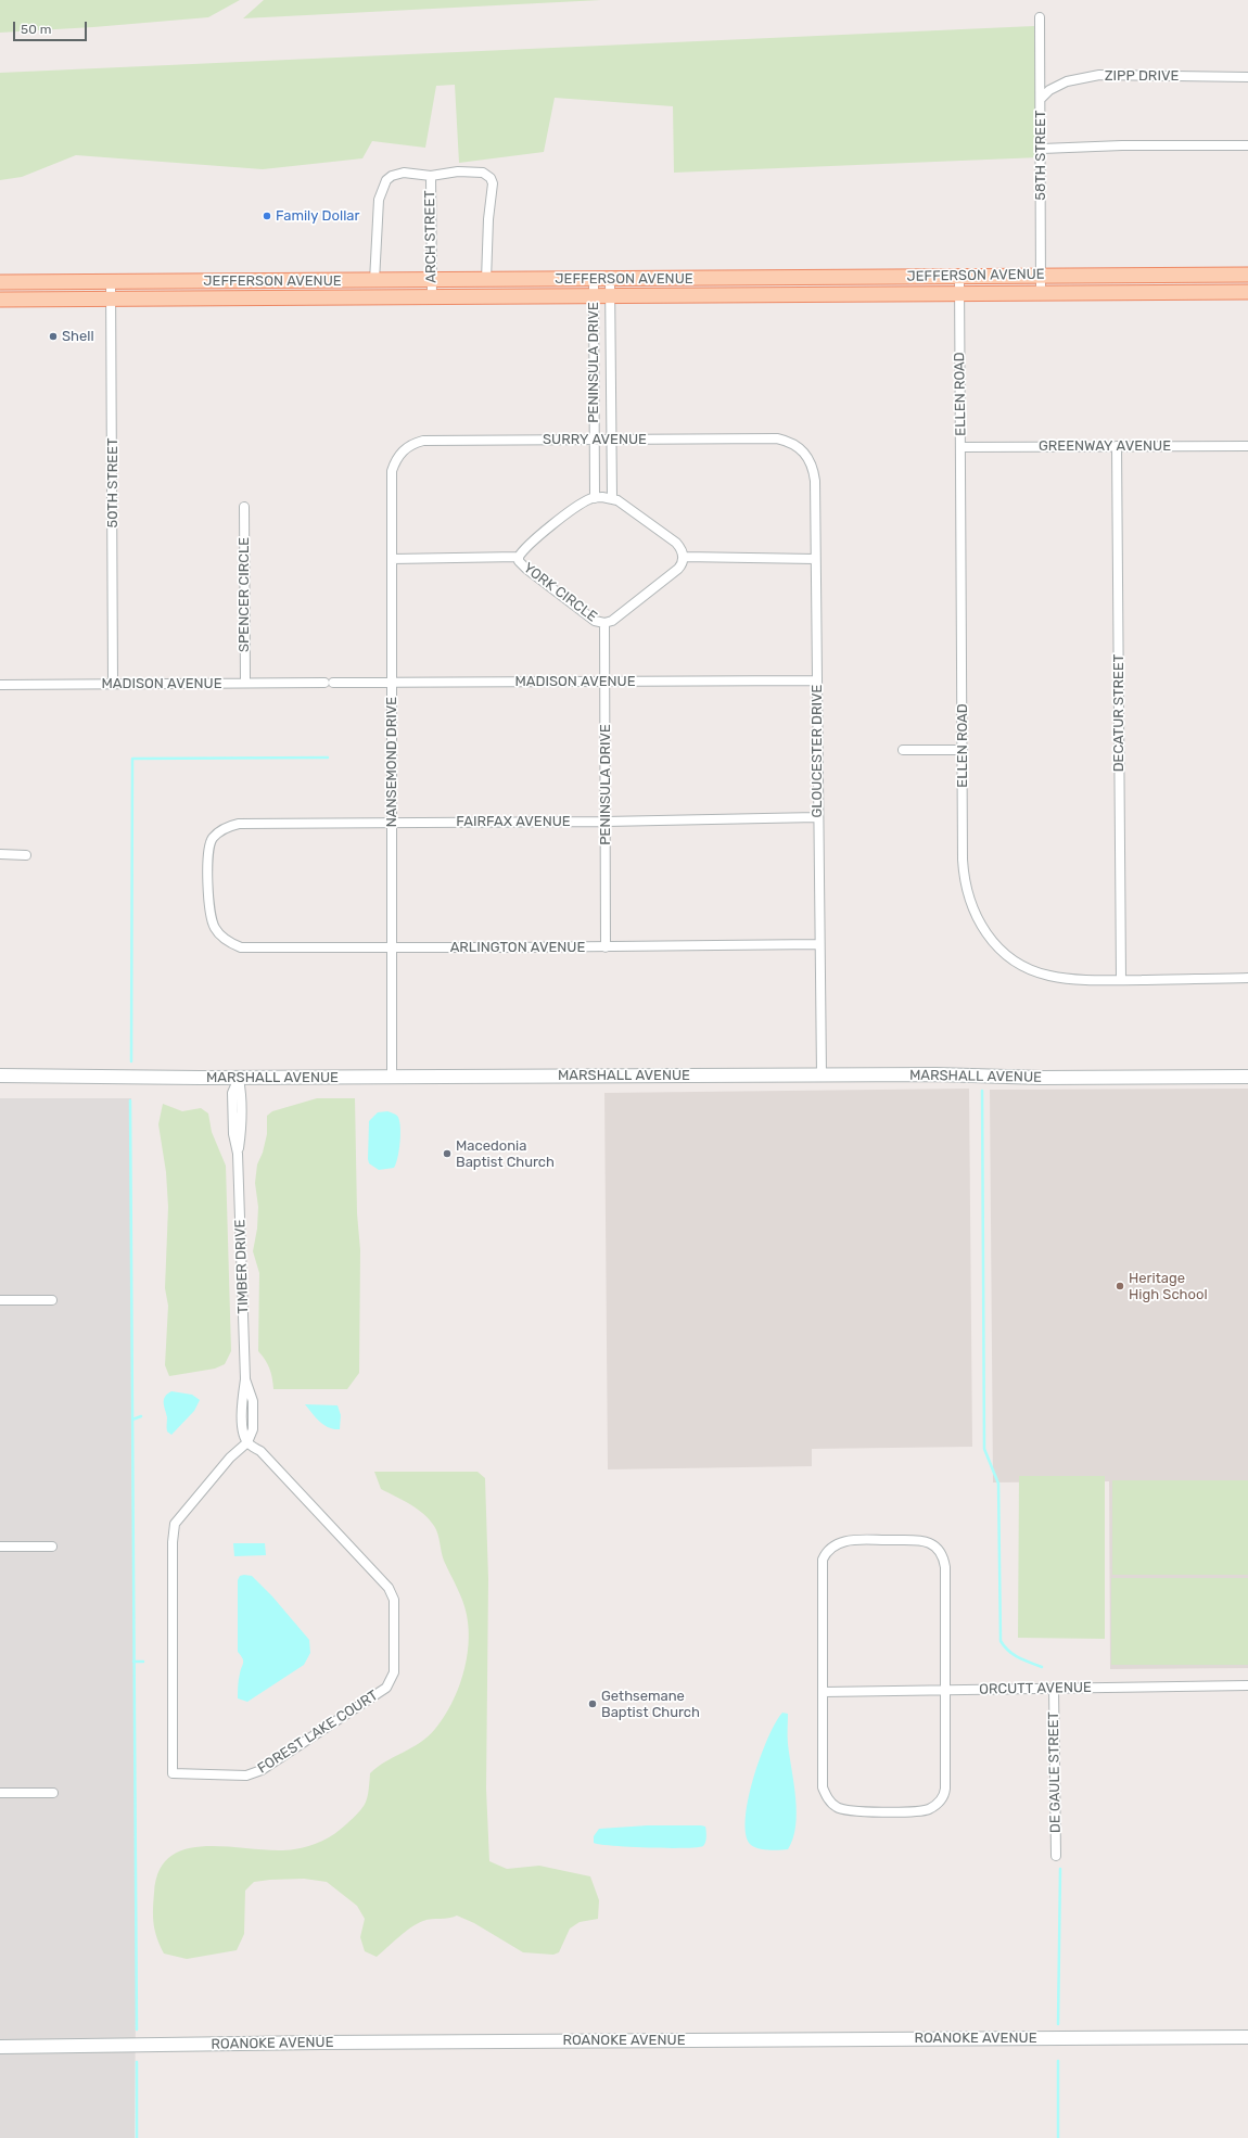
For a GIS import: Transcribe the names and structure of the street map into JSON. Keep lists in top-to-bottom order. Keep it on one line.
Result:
{"streets":{"main road":["JEFFERSON AVENUE"],"street":["ZIPP DRIVE","58TH STREET","ARCH STREET","PENINSULA DRIVE","ELLEN ROAD","SURRY AVENUE","GREENWAY AVENUE","50TH STREET","YORK CIRCLE","SPENCER CIRCLE","MADISON AVENUE","DECATUR STREET","GLOUCESTER DRIVE","NANSEMOND DRIVE","FAIRFAX AVENUE","ARLINGTON AVENUE","MARSHALL AVENUE","TIMBER DRIVE","ORCUTT AVENUE","FOREST LAKE COURT","DE GAULE STREET","ROANOKE AVENUE"]},"crossings":[["ZIPP DRIVE","58TH STREET"],["58TH STREET","JEFFERSON AVENUE"],["ARCH STREET","JEFFERSON AVENUE"],["JEFFERSON AVENUE","PENINSULA DRIVE"],["JEFFERSON AVENUE","ELLEN ROAD"],["JEFFERSON AVENUE","50TH STREET"],["PENINSULA DRIVE","SURRY AVENUE"],["PENINSULA DRIVE","YORK CIRCLE"],["PENINSULA DRIVE","MADISON AVENUE"],["PENINSULA DRIVE","FAIRFAX AVENUE"],["PENINSULA DRIVE","ARLINGTON AVENUE"],["ELLEN ROAD","GREENWAY AVENUE"],["ELLEN ROAD","DECATUR STREET"],["SURRY AVENUE","GLOUCESTER DRIVE"],["SURRY AVENUE","NANSEMOND DRIVE"],["GREENWAY AVENUE","DECATUR STREET"],["50TH STREET","MADISON AVENUE"],["YORK CIRCLE","NANSEMOND DRIVE"],["SPENCER CIRCLE","MADISON AVENUE"],["MADISON AVENUE","GLOUCESTER DRIVE"],["MADISON AVENUE","NANSEMOND DRIVE"],["GLOUCESTER DRIVE","FAIRFAX AVENUE"],["GLOUCESTER DRIVE","ARLINGTON AVENUE"],["GLOUCESTER DRIVE","MARSHALL AVENUE"],["NANSEMOND DRIVE","FAIRFAX AVENUE"],["NANSEMOND DRIVE","ARLINGTON AVENUE"],["NANSEMOND DRIVE","MARSHALL AVENUE"],["FAIRFAX AVENUE","ARLINGTON AVENUE"],["MARSHALL AVENUE","TIMBER DRIVE"],["TIMBER DRIVE","FOREST LAKE COURT"],["ORCUTT AVENUE","DE GAULE STREET"]],"places":["Family Dollar","Shell","Macedonia Baptist Church","Heritage High School","Gethsemane Baptist Church"],"scale_bar":"50 m"}
